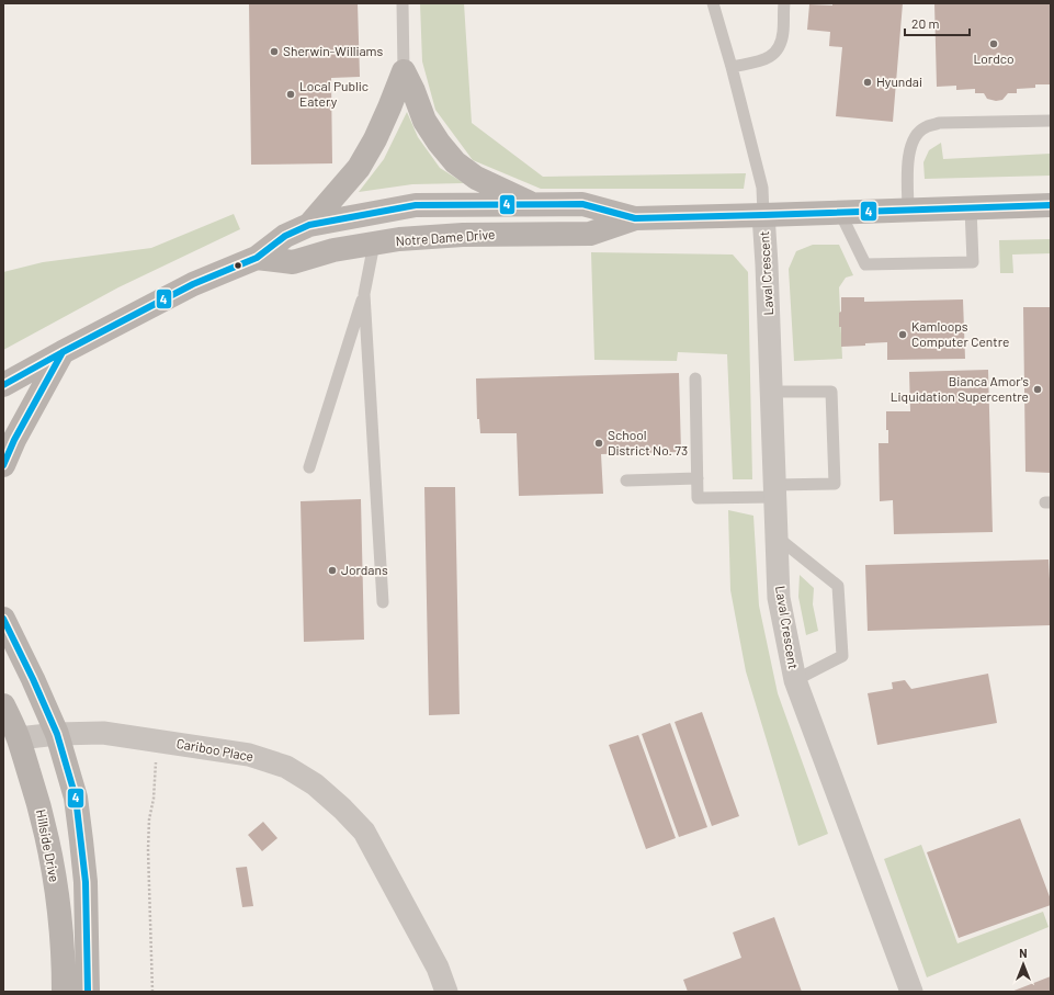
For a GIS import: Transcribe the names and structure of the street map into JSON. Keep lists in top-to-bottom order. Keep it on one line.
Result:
{"streets":{"street":["Notre Dame Drive","Laval Crescent","Cariboo Place","Hillside Drive"]},"crossings":[["Notre Dame Drive","Laval Crescent"],["Cariboo Place","Hillside Drive"]],"places":["Lordco","Sherwin-Williams","Hyundai","Local Public Eatery","Kamloops Computer Centre","Bianca Amor's Liquidation Supercentre","School District No. 73","Jordans"],"lines":["transit line 4"],"scale_bar":"20 m","north":"top"}
